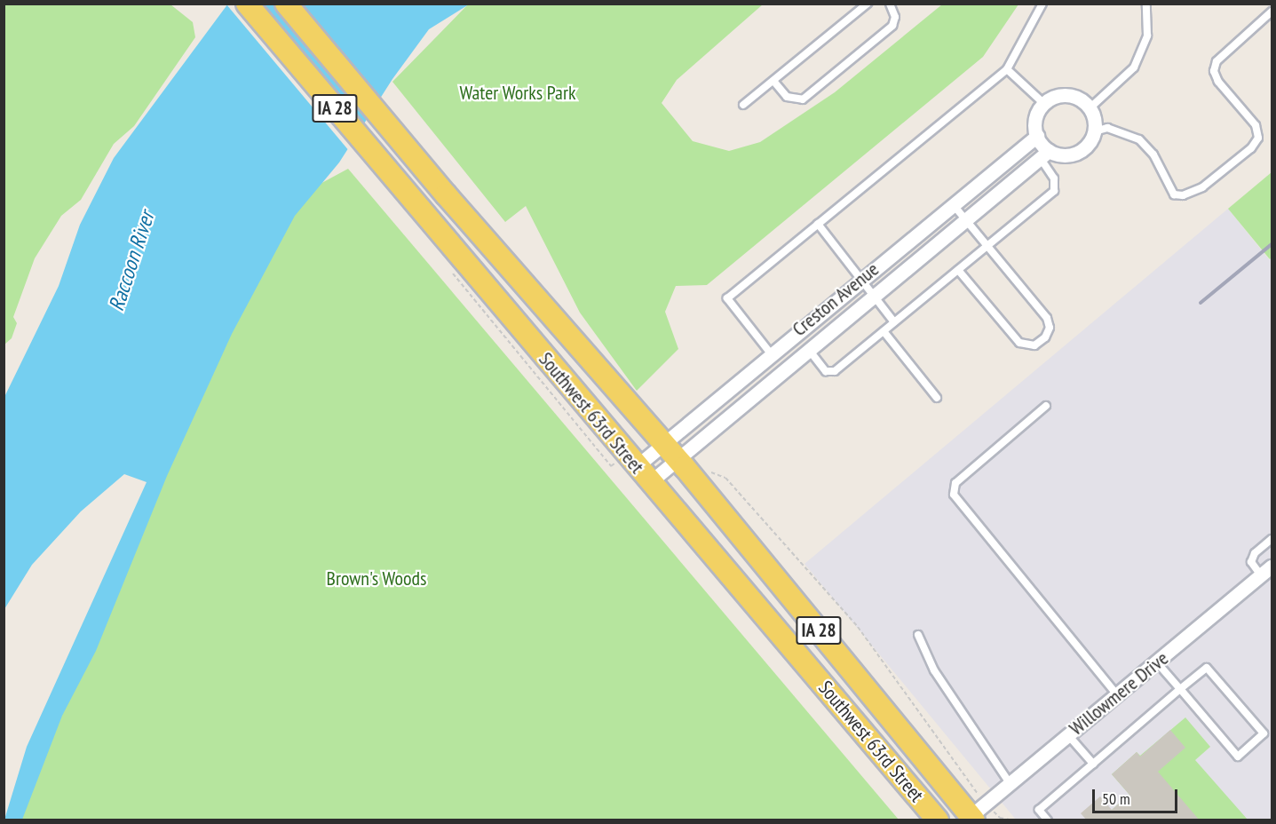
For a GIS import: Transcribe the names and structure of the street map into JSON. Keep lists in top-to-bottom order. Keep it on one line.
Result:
{"streets":{"main road":["IA 28","Southwest 63rd Street"],"street":["Creston Avenue","Willowmere Drive"]},"crossings":[["Creston Avenue","Southwest 63rd Street"],["Southwest 63rd Street","Willowmere Drive"]],"water":["Raccoon River"],"parks":["Water Works Park","Brown's Woods"],"scale_bar":"50 m"}
